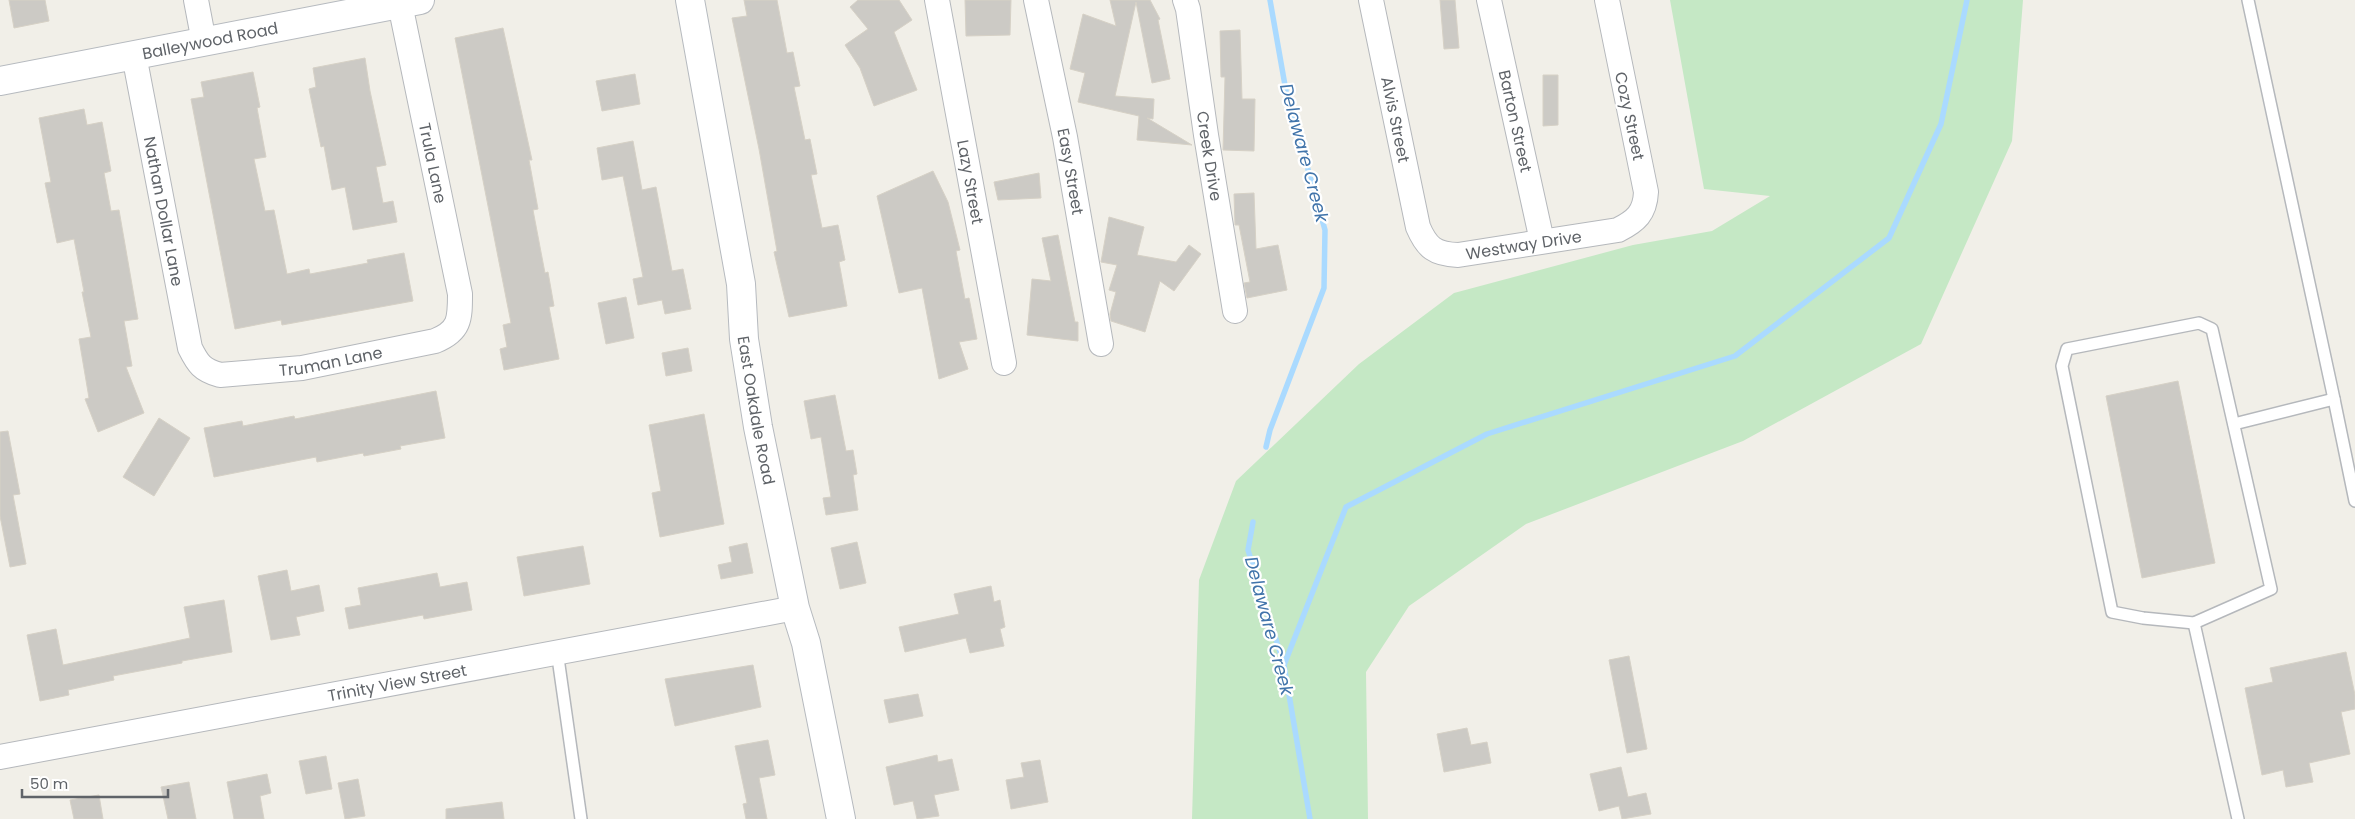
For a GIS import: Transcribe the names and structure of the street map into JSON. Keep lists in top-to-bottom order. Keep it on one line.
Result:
{"streets":{"street":["Balleywood Road","Cozy Street","Alvis Street","Barton Street","Creek Drive","Trula Lane","Easy Street","Lazy Street","Nathan Dollar Lane","Westway Drive","Truman Lane","East Oakdale Road","Trinity View Street"]},"crossings":[["Balleywood Road","Trula Lane"],["Balleywood Road","Nathan Dollar Lane"],["Cozy Street","Westway Drive"],["Alvis Street","Westway Drive"],["Barton Street","Westway Drive"],["Trula Lane","Truman Lane"],["Nathan Dollar Lane","Truman Lane"],["East Oakdale Road","Trinity View Street"]],"water":["Delaware Creek"],"scale_bar":"50 m"}
